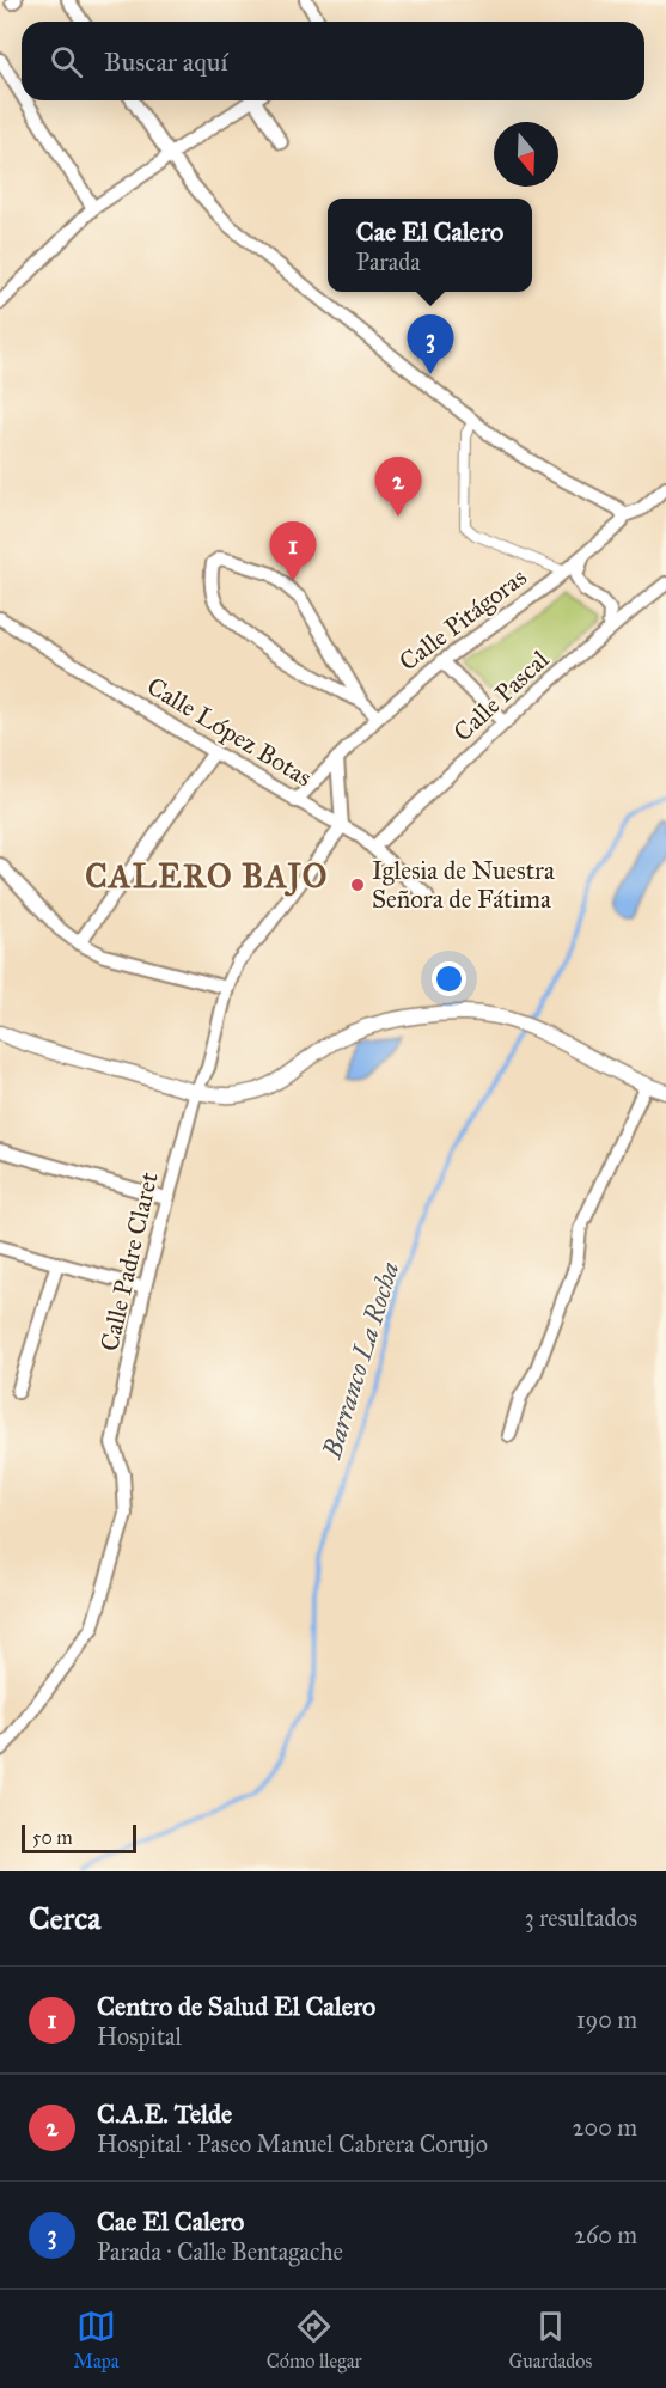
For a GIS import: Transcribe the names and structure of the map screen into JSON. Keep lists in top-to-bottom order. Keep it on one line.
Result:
{"streets":{"street":["Calle Pitágoras","Calle Pascal","Calle López Botas","Calle Padre Claret"]},"crossings":[["Calle Pitágoras","Calle López Botas"],["Calle Pascal","Calle López Botas"],["Calle López Botas","Calle Padre Claret"]],"districts":["CALERO BAJO"],"water":["Barranco La Rocha"],"places":["Iglesia de Nuestra Señora de Fátima"],"scale_bar":"50 m","north":"bottom","page":{"search":"Buscar aquí","popup":["Cae El Calero","Parada"],"pins":["3","2","1"],"scale":"50 m","heading":["Cerca","3 resultados"],"list":[{"mark":"1","name":"Centro de Salud El Calero","note":"Hospital","value":"190 m"},{"mark":"2","name":"C.A.E. Telde","note":"Hospital · Paseo Manuel Cabrera Corujo","value":"200 m"},{"mark":"3","name":"Cae El Calero","note":"Parada · Calle Bentagache","value":"260 m"}],"nav":["Mapa","Cómo llegar","Guardados"]}}
